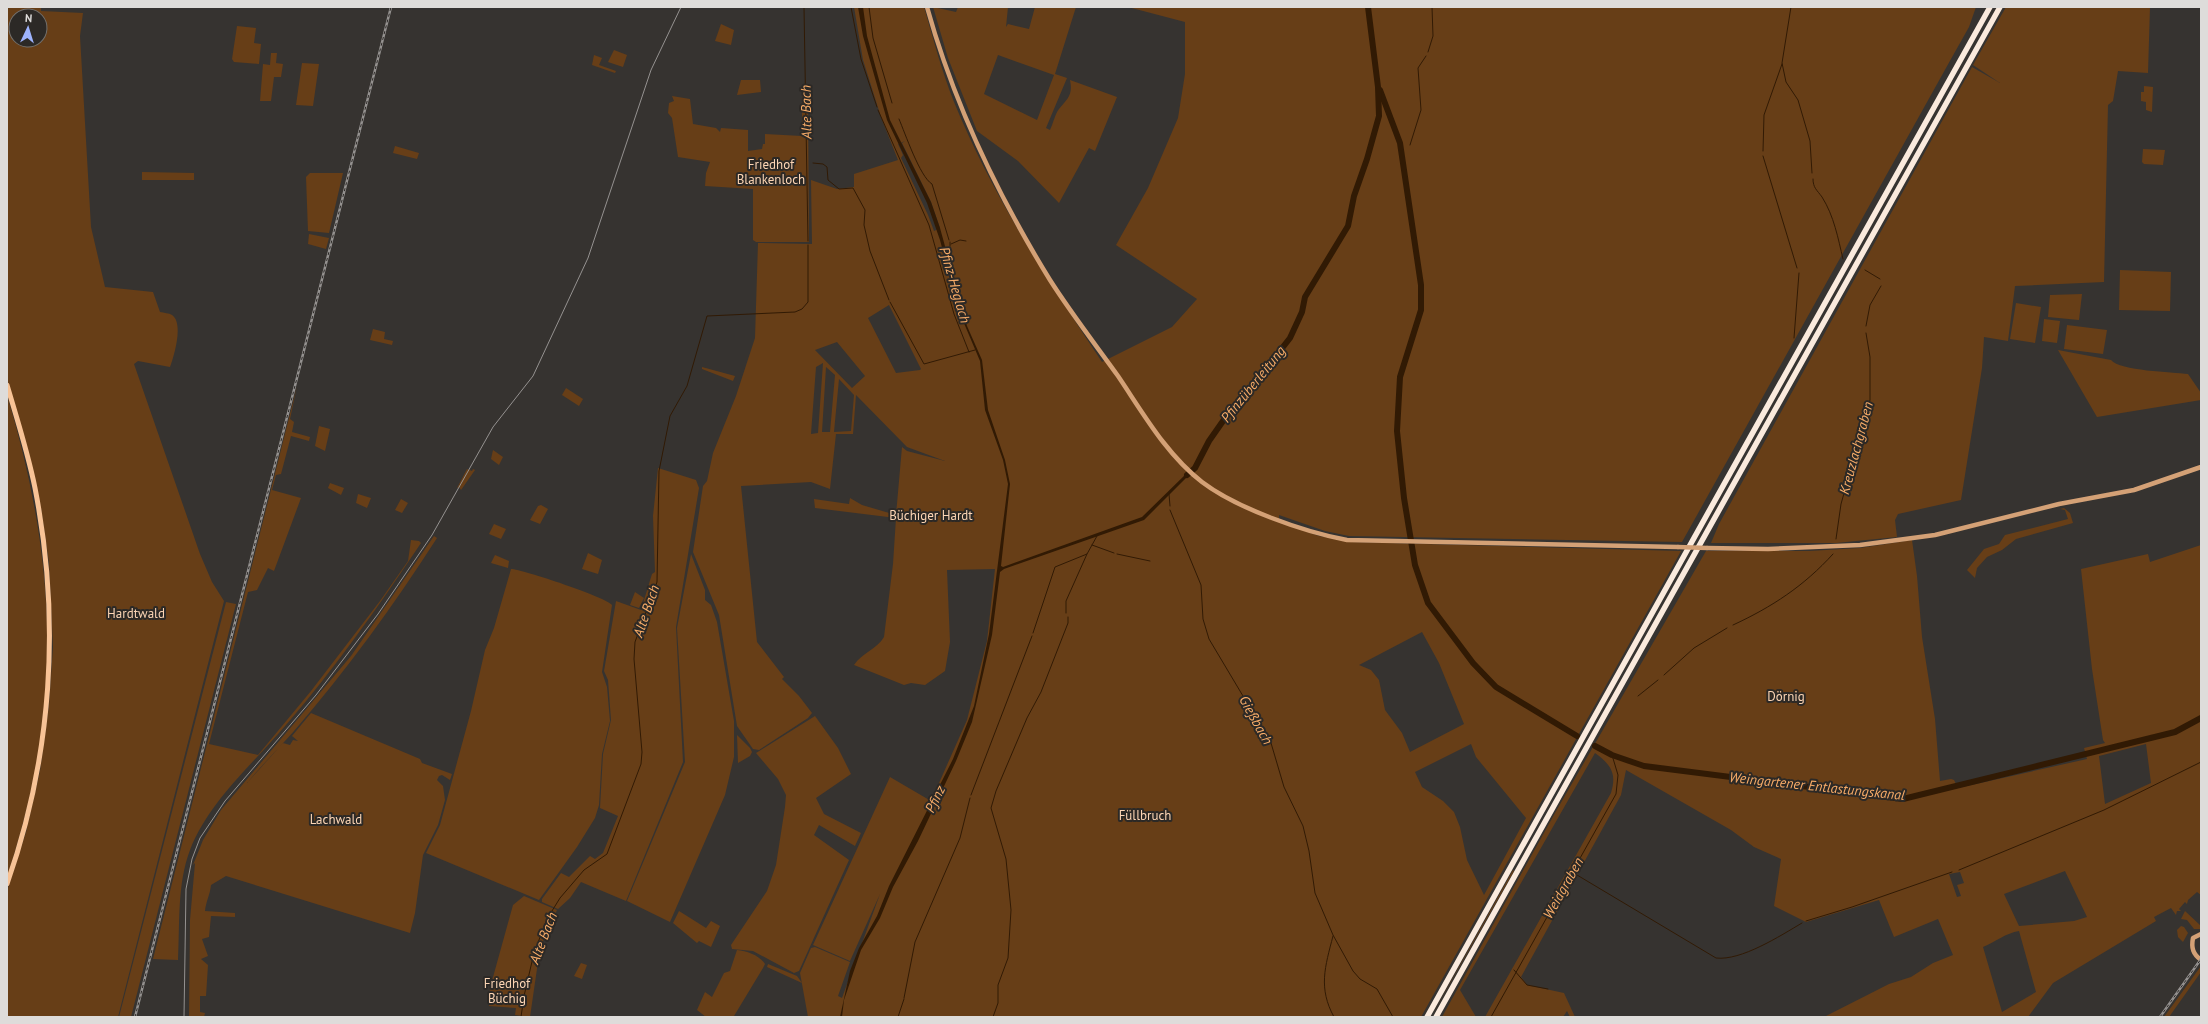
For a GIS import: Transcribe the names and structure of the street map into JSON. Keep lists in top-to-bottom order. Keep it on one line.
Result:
{"water":["Alte Bach","Pfinz-Heglach","Pfinzüberleitung","Kreuzlachgraben","Gießbach","Weingartener Entlastungskanal","Pfinz","Weidgraben"],"parks":["Friedhof Blankenloch","Büchiger Hardt","Hardtwald","Dörnig","Füllbruch","Lachwald","Friedhof Büchig"],"north":"top"}
